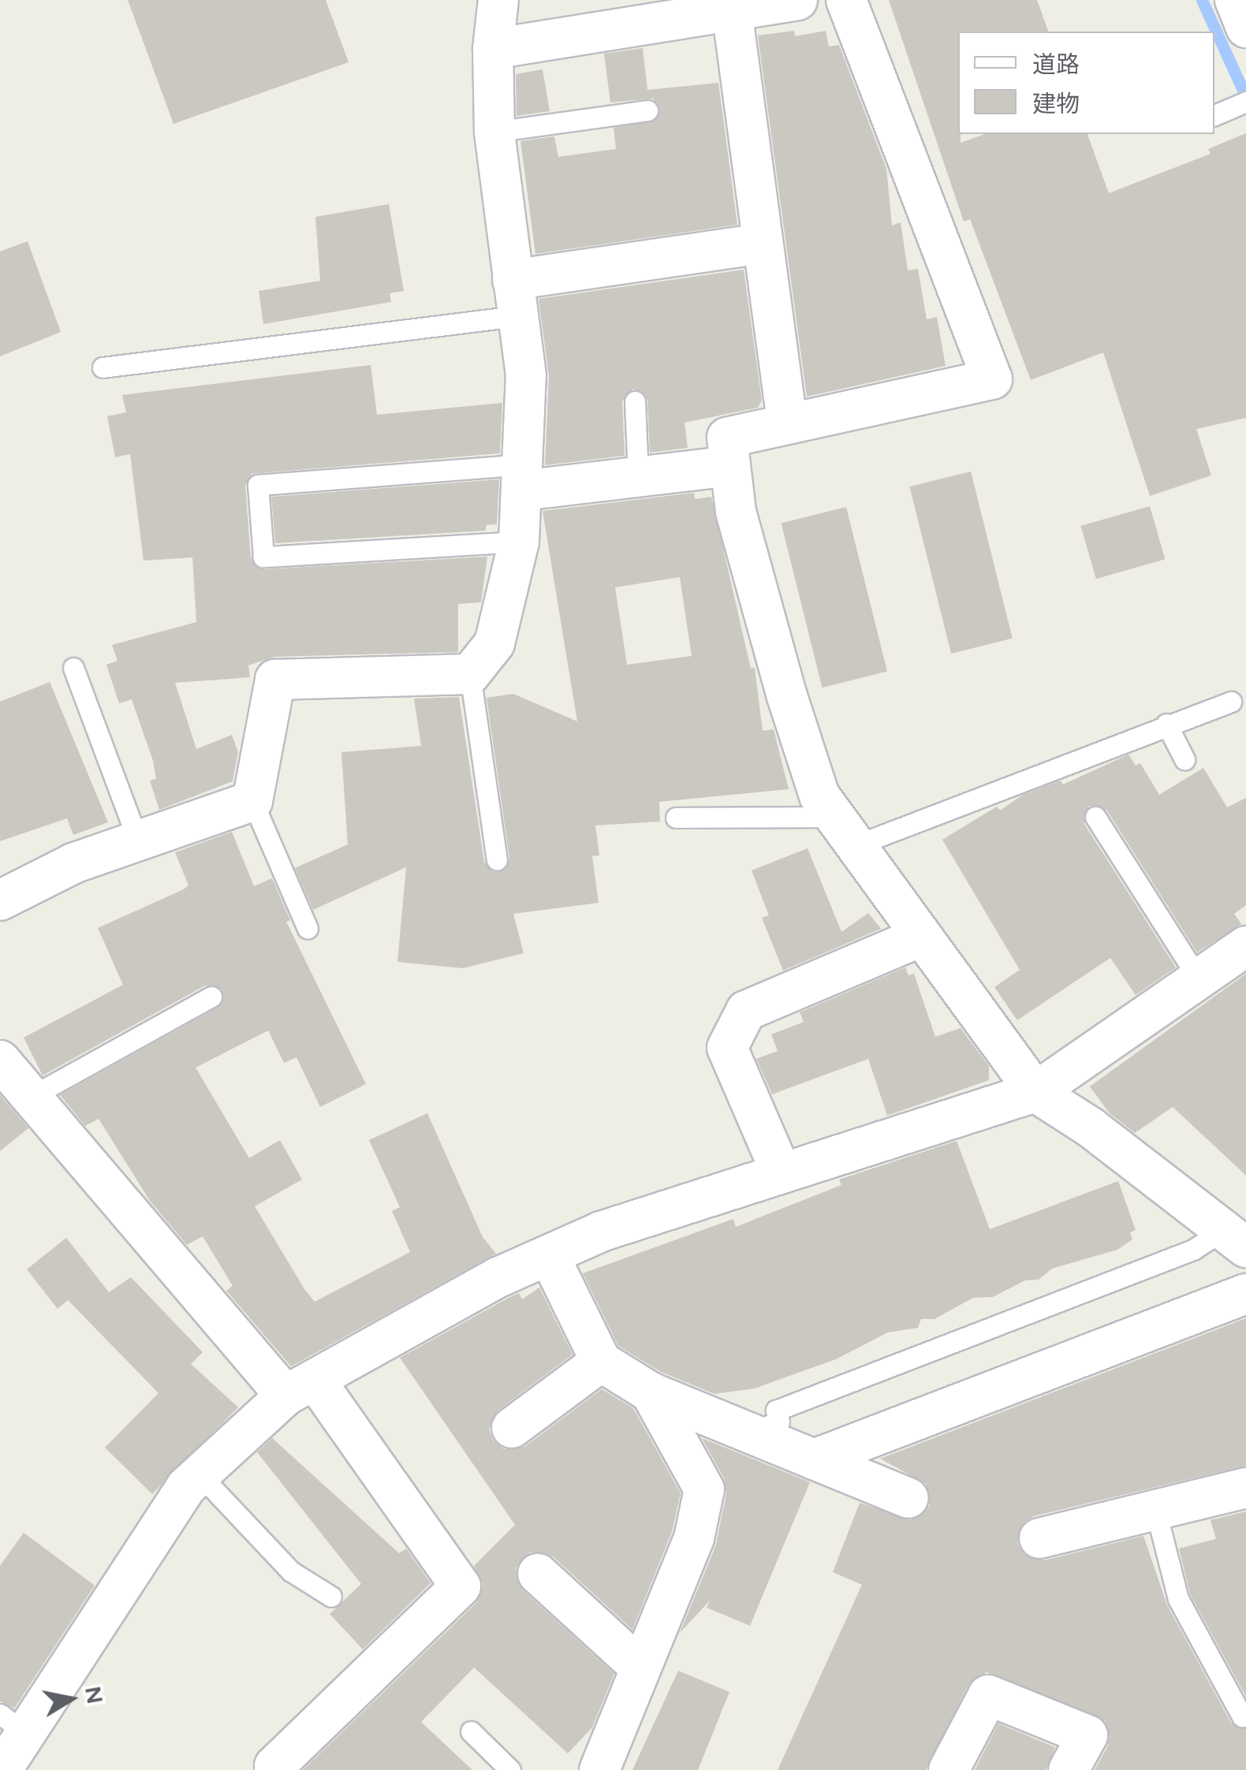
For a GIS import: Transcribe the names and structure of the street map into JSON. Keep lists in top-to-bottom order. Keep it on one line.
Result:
{"legend":["道路","建物"],"north":"right"}
